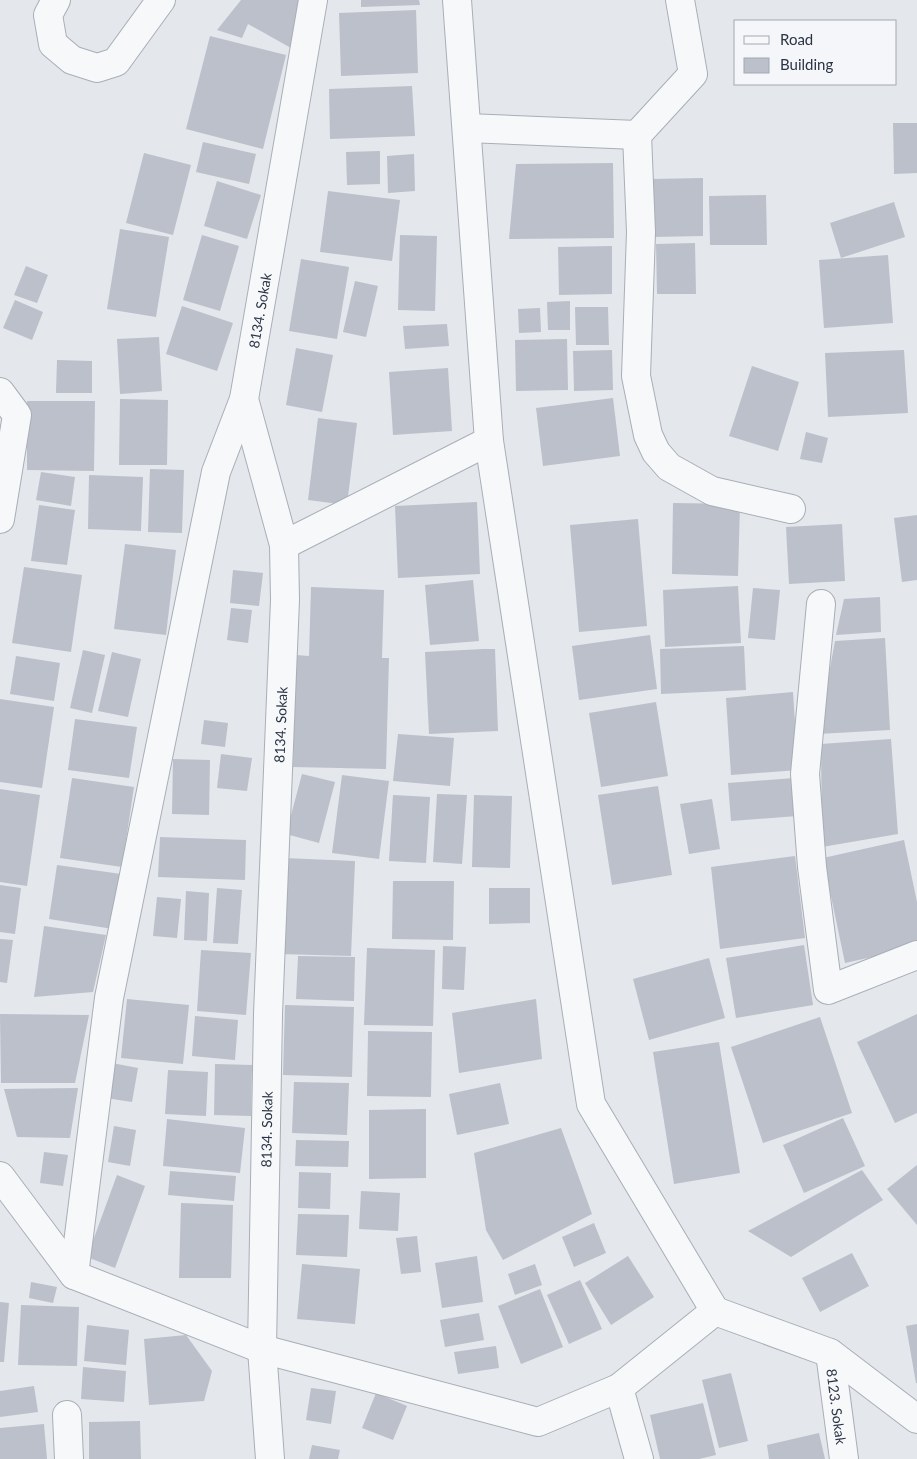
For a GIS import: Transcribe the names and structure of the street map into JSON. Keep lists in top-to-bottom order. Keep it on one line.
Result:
{"streets":{"street":["8134. Sokak","8123. Sokak"]},"legend":["Road","Building"]}
